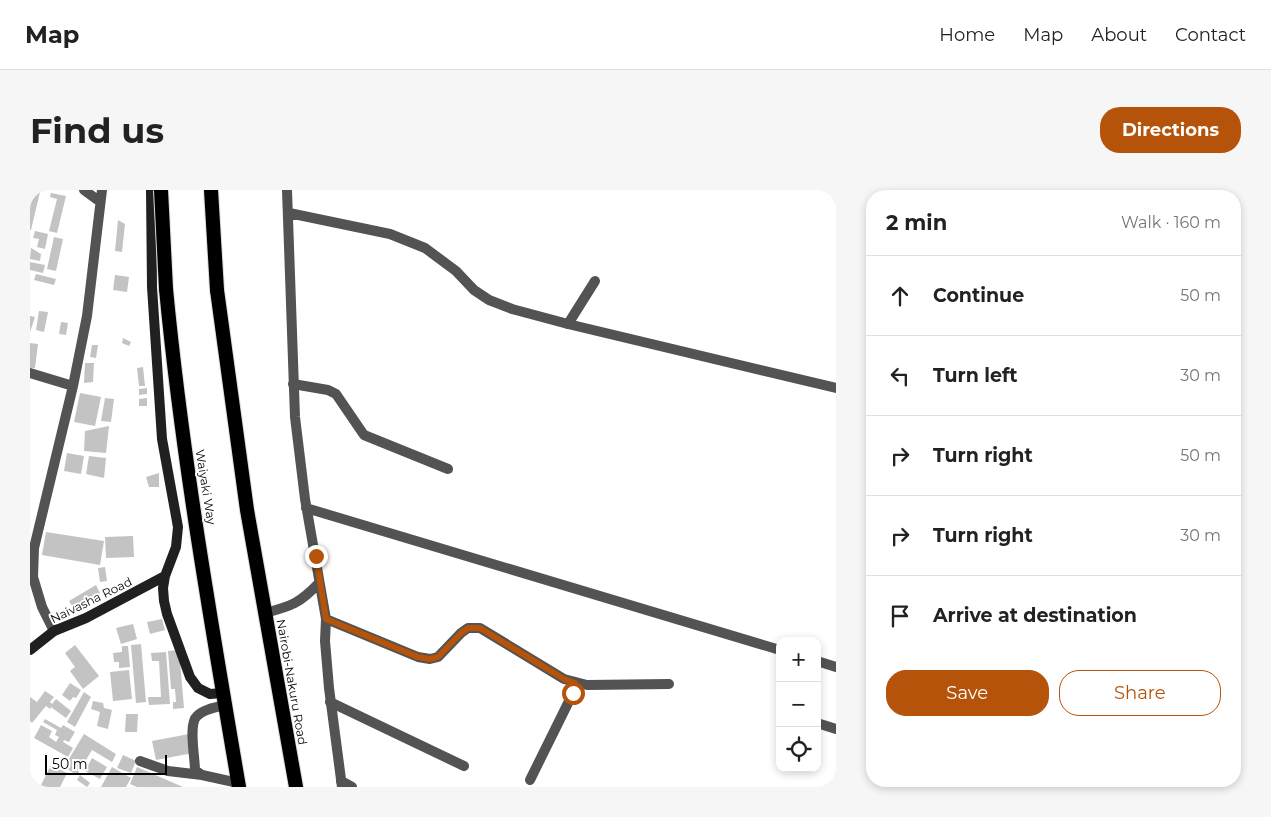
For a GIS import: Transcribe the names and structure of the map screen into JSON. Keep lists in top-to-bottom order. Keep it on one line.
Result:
{"streets":{"highway":["Waiyaki Way","Nairobi-Nakuru Road"],"main road":["Naivasha Road"]},"scale_bar":"50 m","page":{"header":"Map","nav":["Home","Map","About","Contact"],"buttons":["Directions",["Save","Share"]],"title":"Find us","heading":["2 min","Walk · 160 m"],"list":[["Continue","50 m"],["Turn left","30 m"],["Turn right","50 m"],["Turn right","30 m"],"Arrive at destination"],"map_buttons":["+","−"],"scale":"50 m"}}
